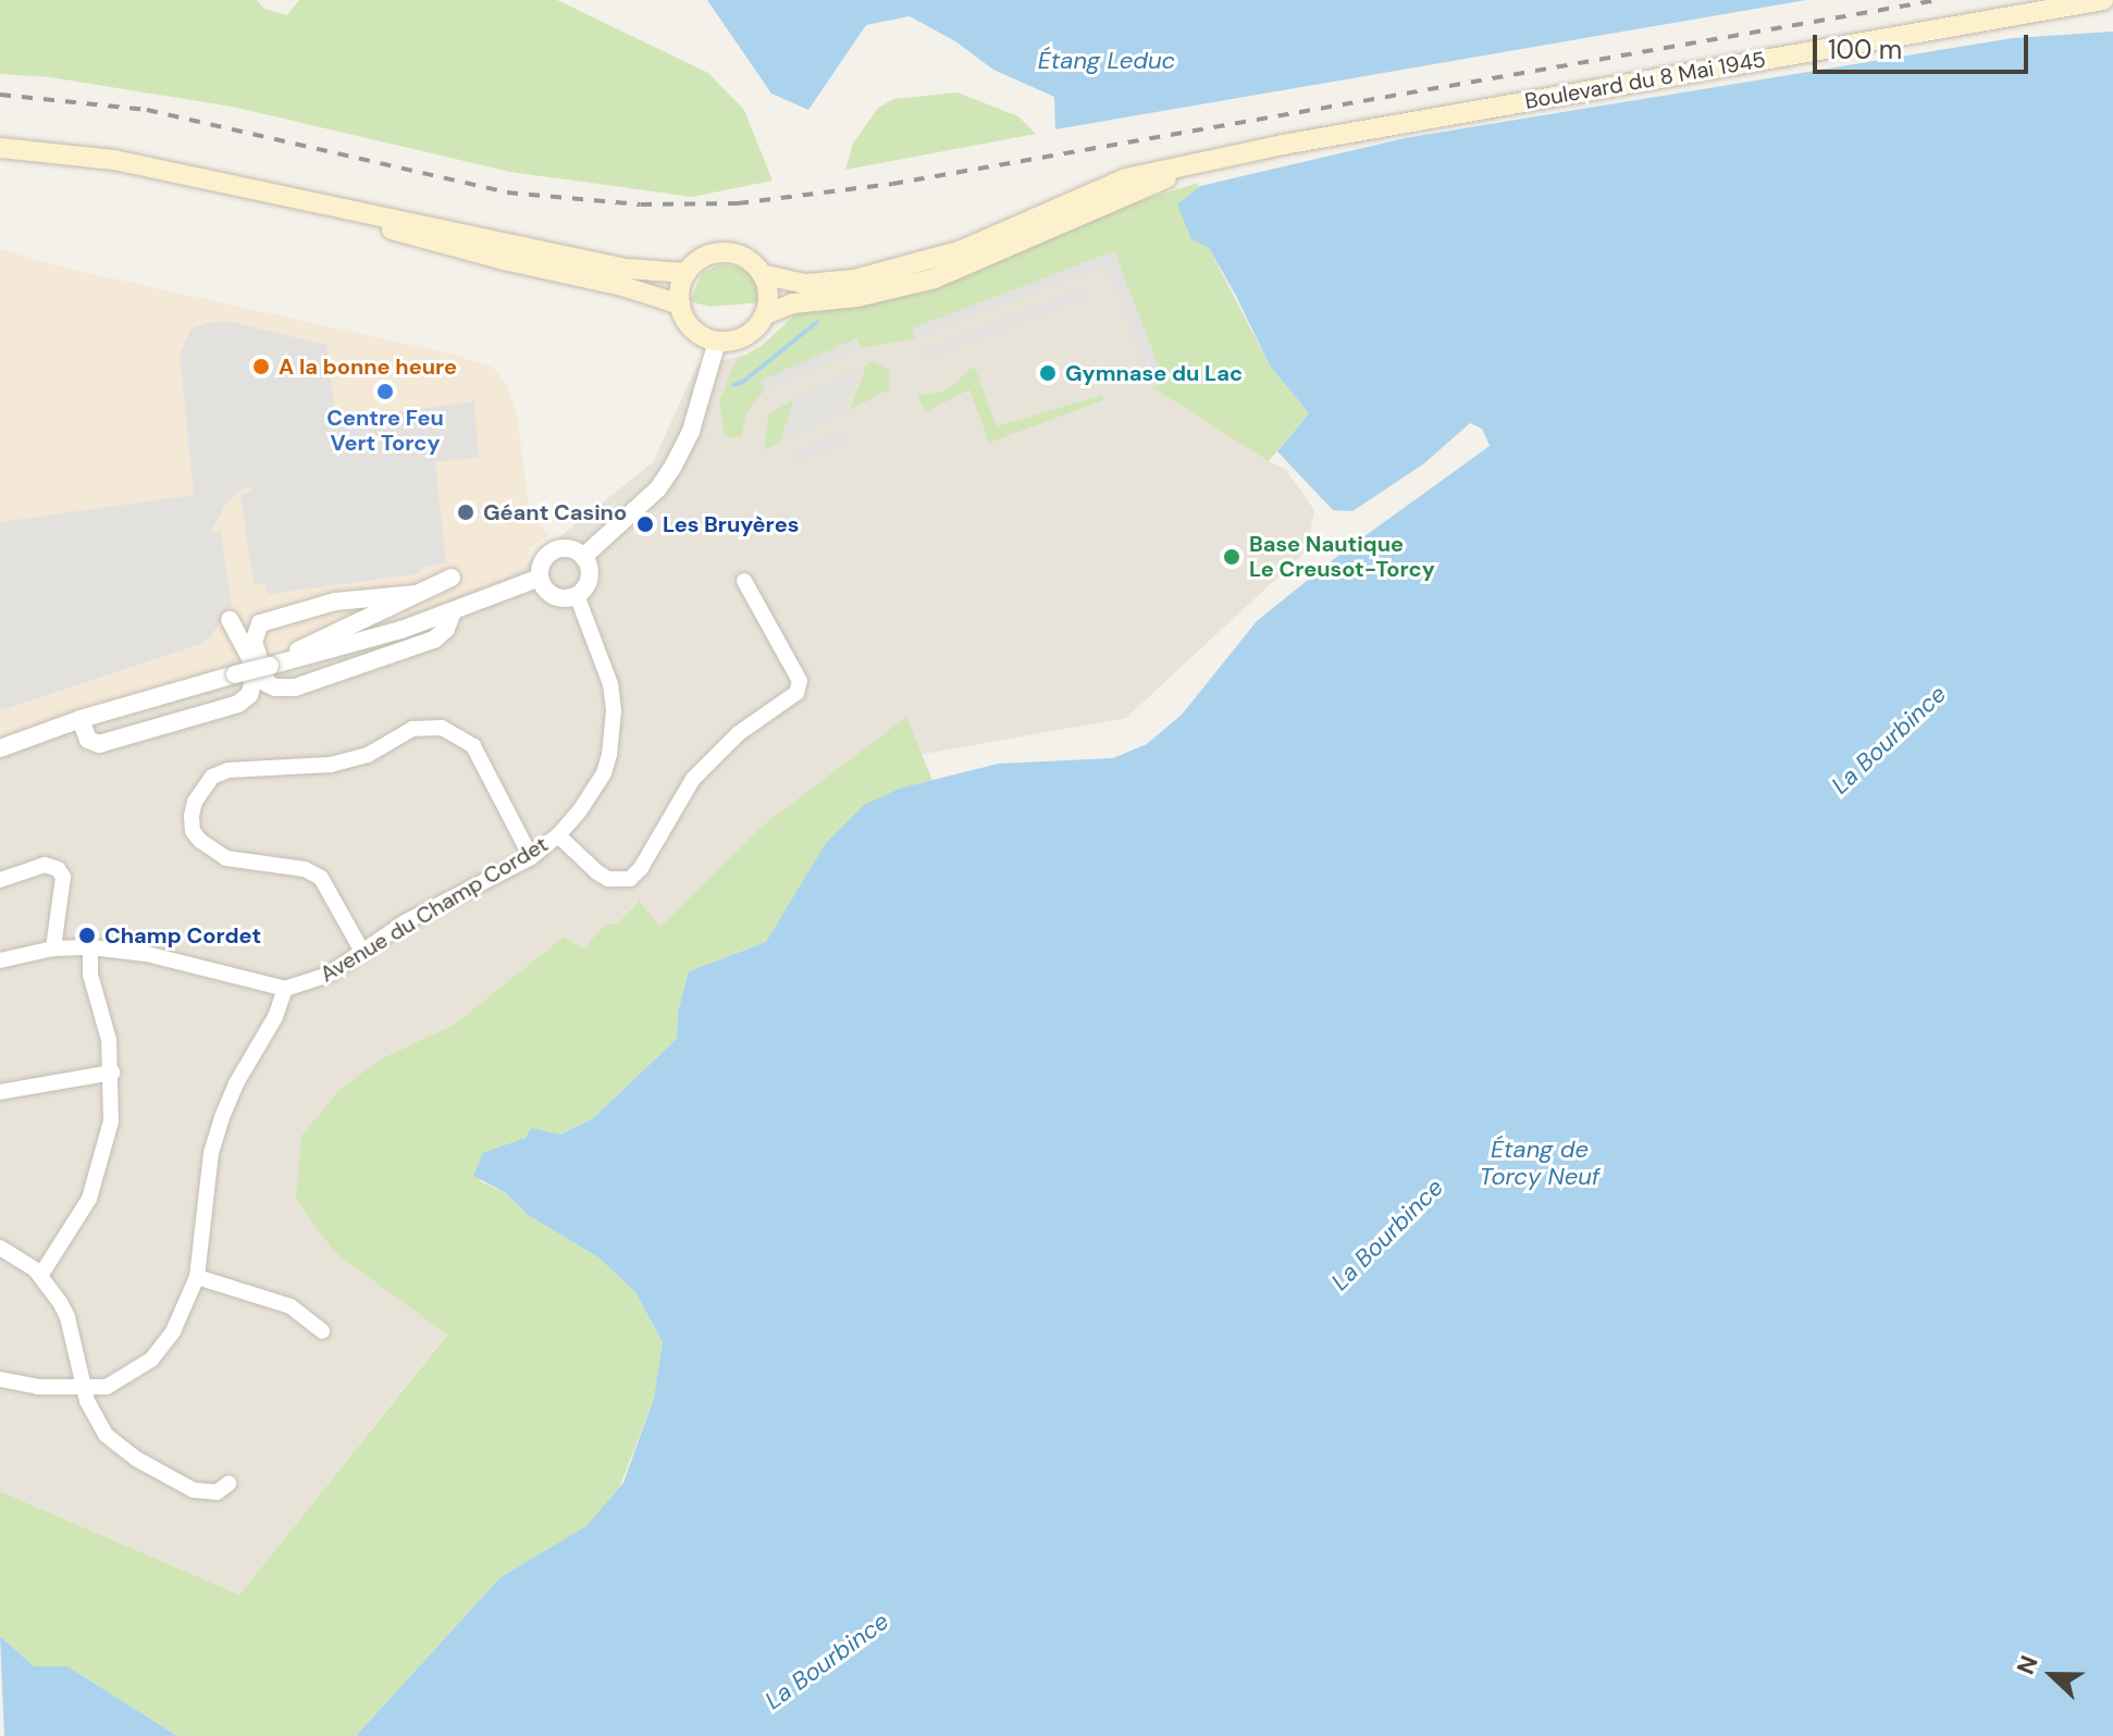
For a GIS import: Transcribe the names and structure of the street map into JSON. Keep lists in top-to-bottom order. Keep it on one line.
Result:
{"streets":{"main road":["Boulevard du 8 Mai 1945"],"street":["Avenue du Champ Cordet"]},"water":["Étang Leduc","La Bourbince","Étang de Torcy Neuf"],"places":["A la bonne heure","Gymnase du Lac","Centre Feu Vert Torcy","Géant Casino","Les Bruyères","Base Nautique Le Creusot-Torcy","Champ Cordet"],"scale_bar":"100 m","north":"left"}
